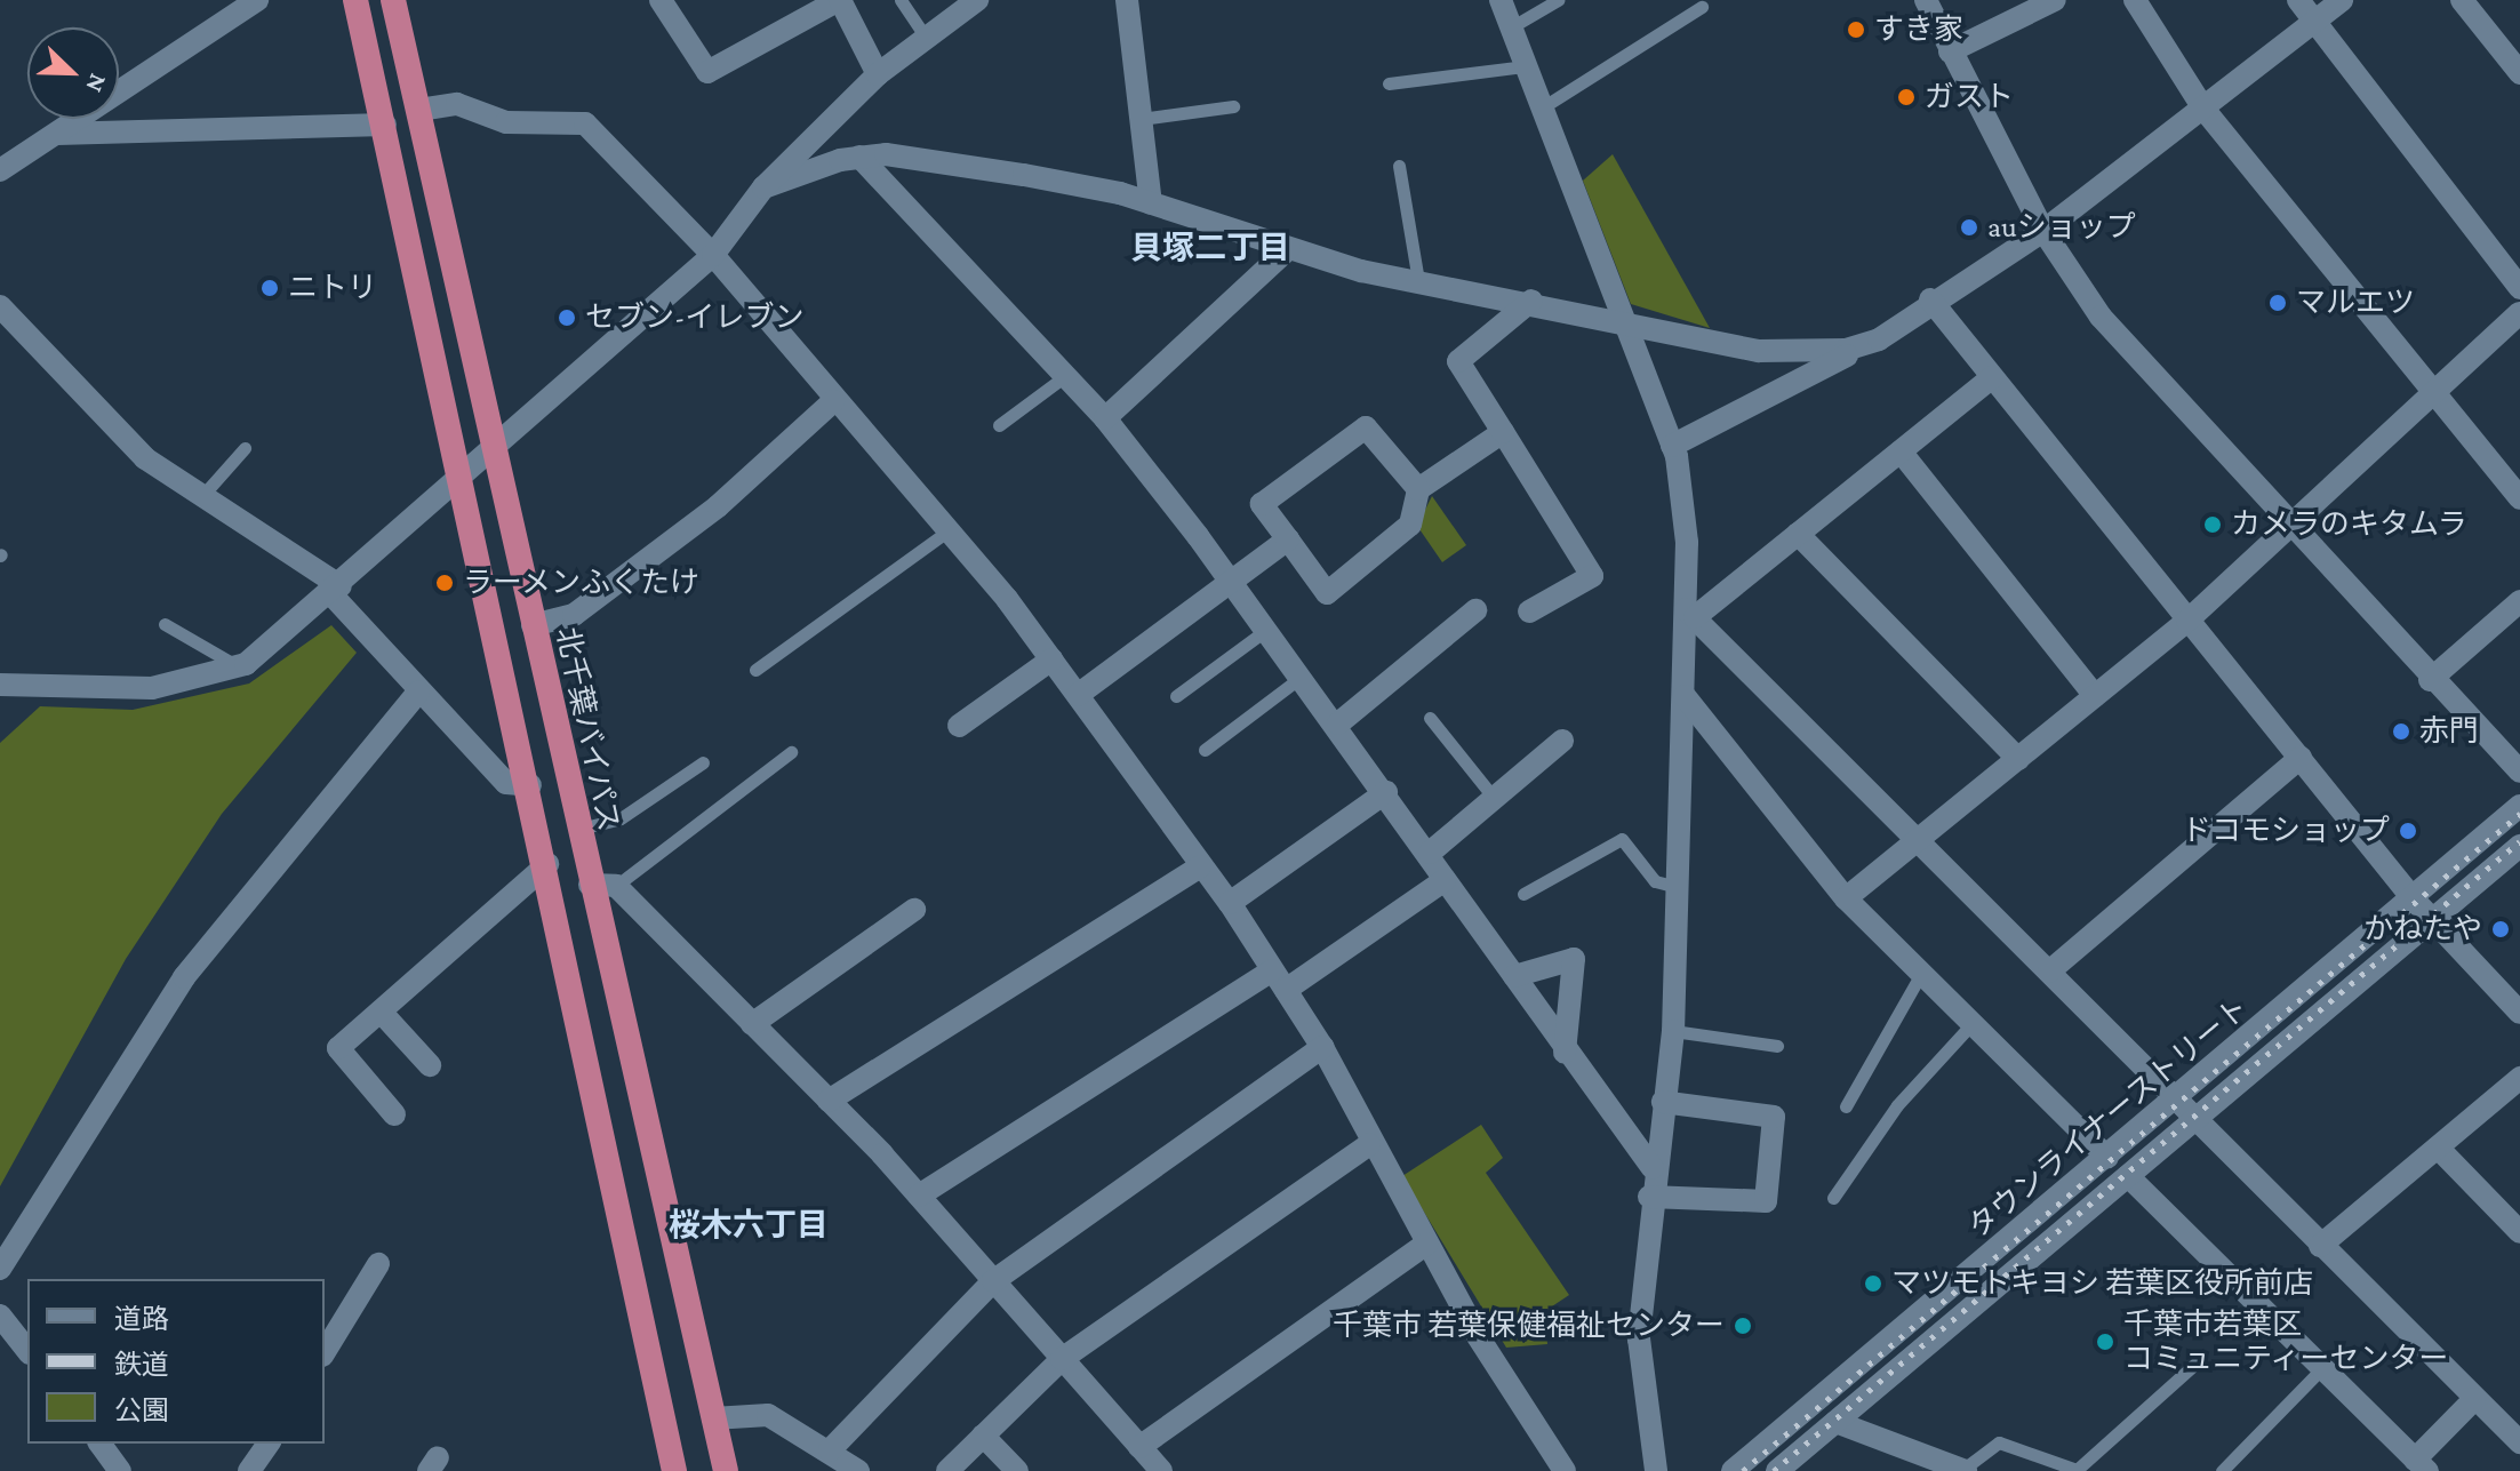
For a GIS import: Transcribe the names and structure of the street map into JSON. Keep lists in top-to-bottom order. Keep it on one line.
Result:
{"streets":{"highway":["北千葉バイパス"],"street":["タウンライナーストリート"]},"districts":["貝塚二丁目","桜木六丁目"],"places":["すき家","ガスト","auショップ","ニトリ","マルエツ","セブン-イレブン","カメラのキタムラ","ラーメンふくたけ","赤門","ドコモショップ","かねたや","マツモトキヨシ 若葉区役所前店","千葉市 若葉保健福祉センター","千葉市若葉区 コミュニティーセンター"],"legend":["道路","鉄道","公園"],"north":"bottom right"}
